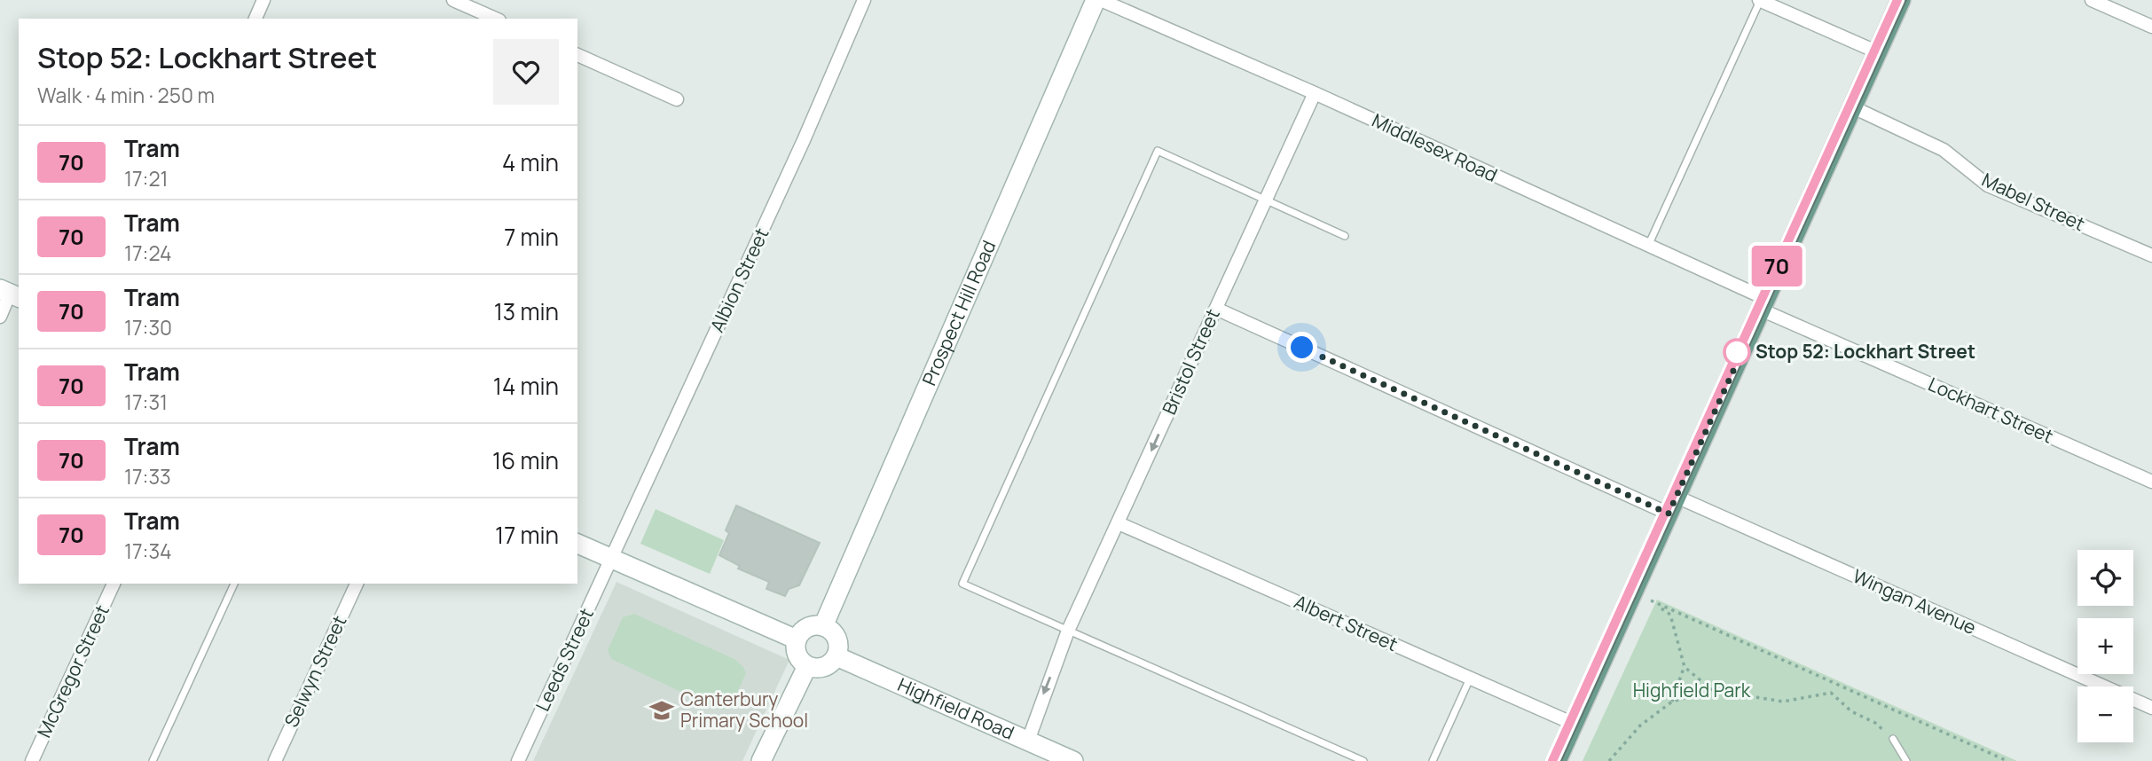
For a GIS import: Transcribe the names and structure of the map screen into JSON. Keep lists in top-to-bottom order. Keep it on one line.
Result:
{"streets":{"street":["Middlesex Road","Mabel Street","Albion Street","Prospect Hill Road","Bristol Street","Lockhart Street","Wingan Avenue","Albert Street","Leeds Street","McGregor Street","Selwyn Street","Highfield Road"]},"crossings":[["Middlesex Road","Bristol Street"],["Middlesex Road","Lockhart Street"],["Albion Street","Leeds Street"],["Prospect Hill Road","Highfield Road"],["Bristol Street","Wingan Avenue"],["Bristol Street","Albert Street"],["Bristol Street","Highfield Road"]],"one_way":["Bristol Street"],"parks":["Highfield Park"],"places":{"other":["Stop 52: Lockhart Street"],"school or university":["Canterbury Primary School"]},"lines":["tram line 70"],"page":{"on_map":"70","heading":["Stop 52: Lockhart Street","Walk · 4 min · 250 m"],"list":[{"mark":"70","name":"Tram","note":"17:21","value":"4 min"},{"mark":"70","name":"Tram","note":"17:24","value":"7 min"},{"mark":"70","name":"Tram","note":"17:30","value":"13 min"},{"mark":"70","name":"Tram","note":"17:31","value":"14 min"},{"mark":"70","name":"Tram","note":"17:33","value":"16 min"},{"mark":"70","name":"Tram","note":"17:34","value":"17 min"}],"map_buttons":["+","−"]}}
